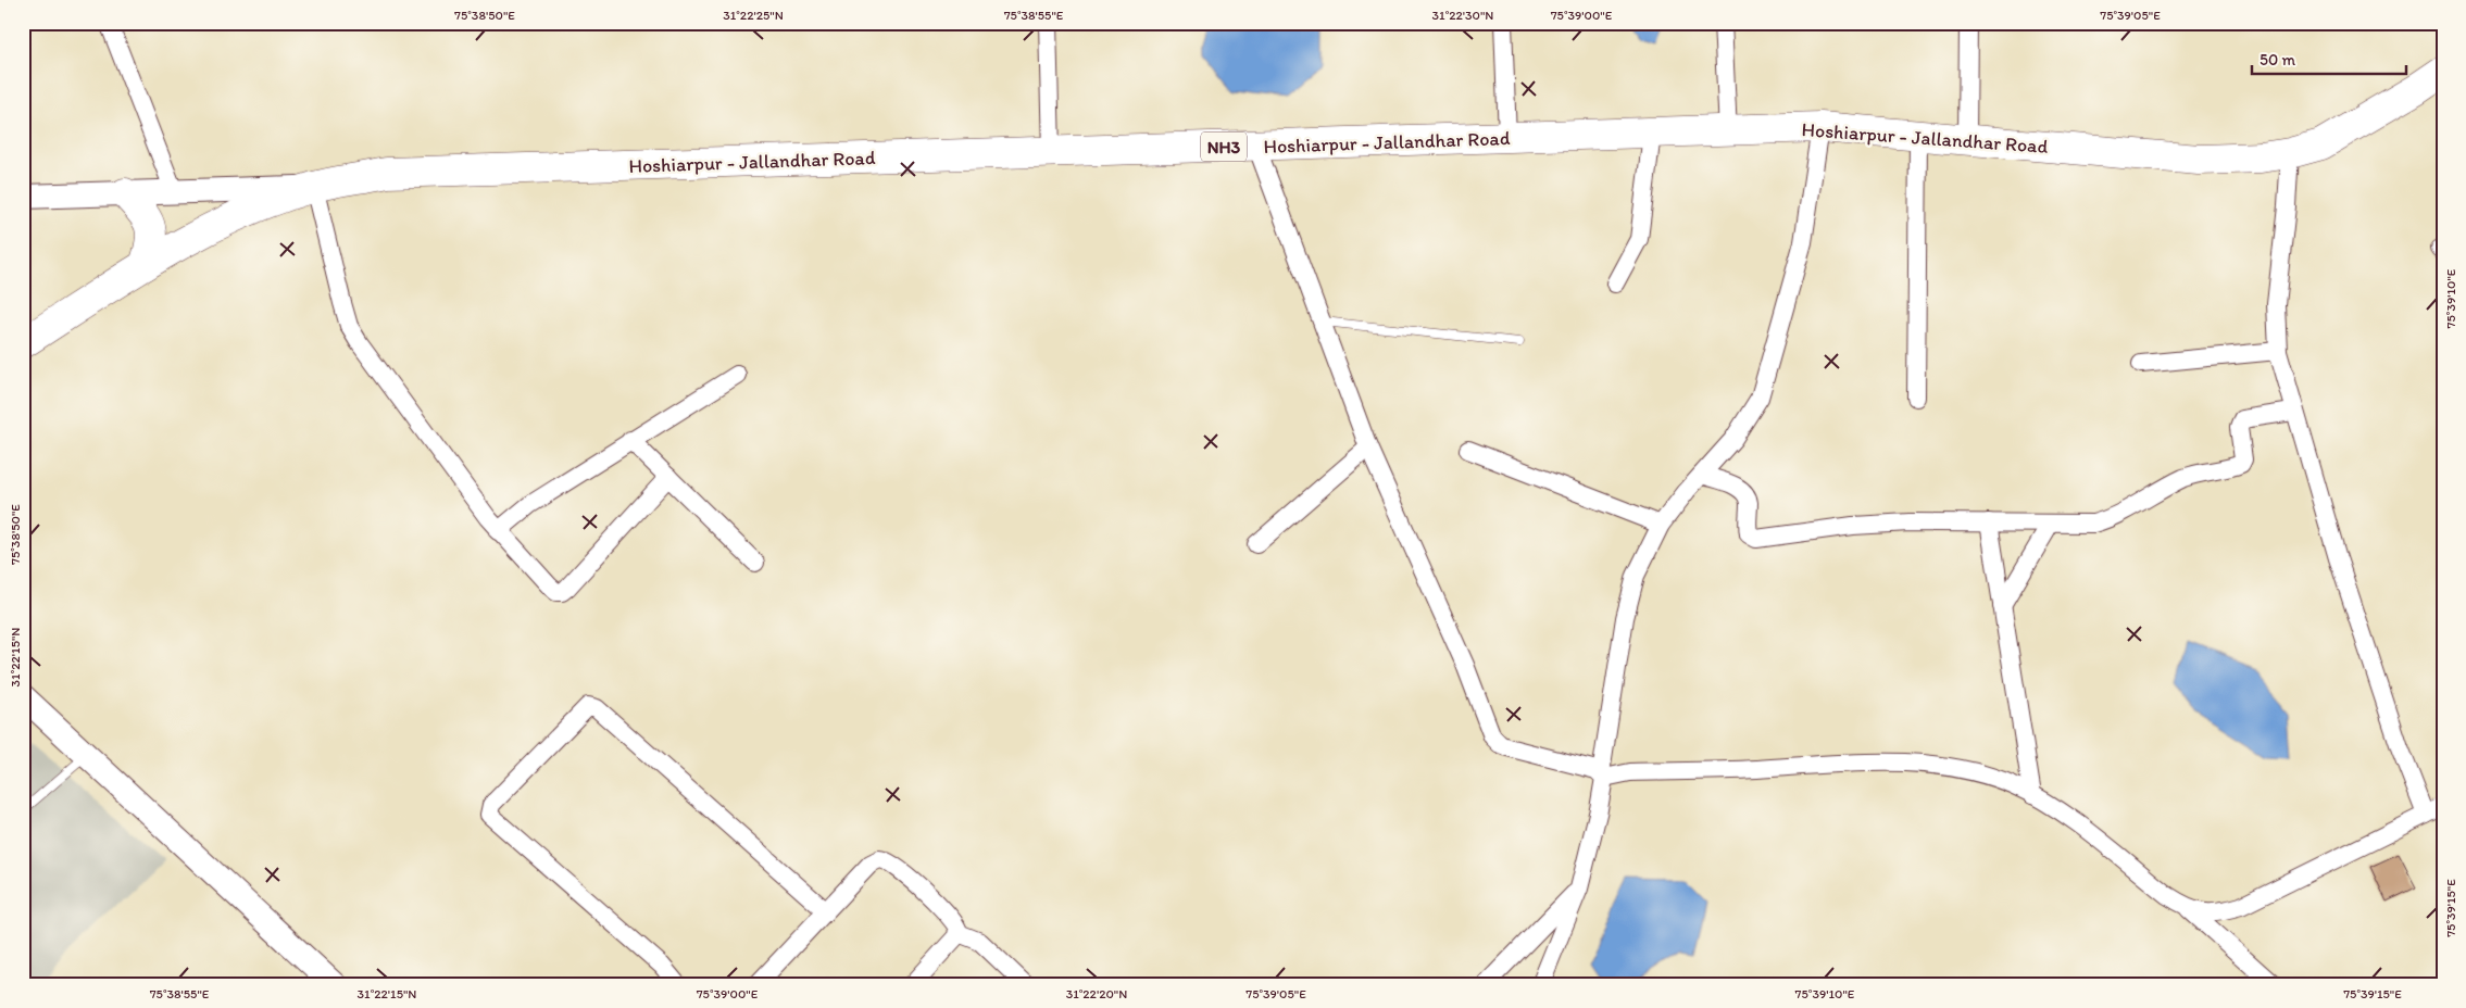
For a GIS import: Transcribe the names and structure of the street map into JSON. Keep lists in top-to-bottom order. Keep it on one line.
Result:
{"streets":{"highway":["Hoshiarpur - Jallandhar Road","NH3"]},"scale_bar":"50 m","coordinates":["75°38'50\"E","31°22'25\"N","75°38'55\"E","31°22'30\"N","75°39'00\"E","75°39'05\"E","75°39'10\"E","31°22'15\"N","75°39'15\"E","31°22'20\"N"]}
